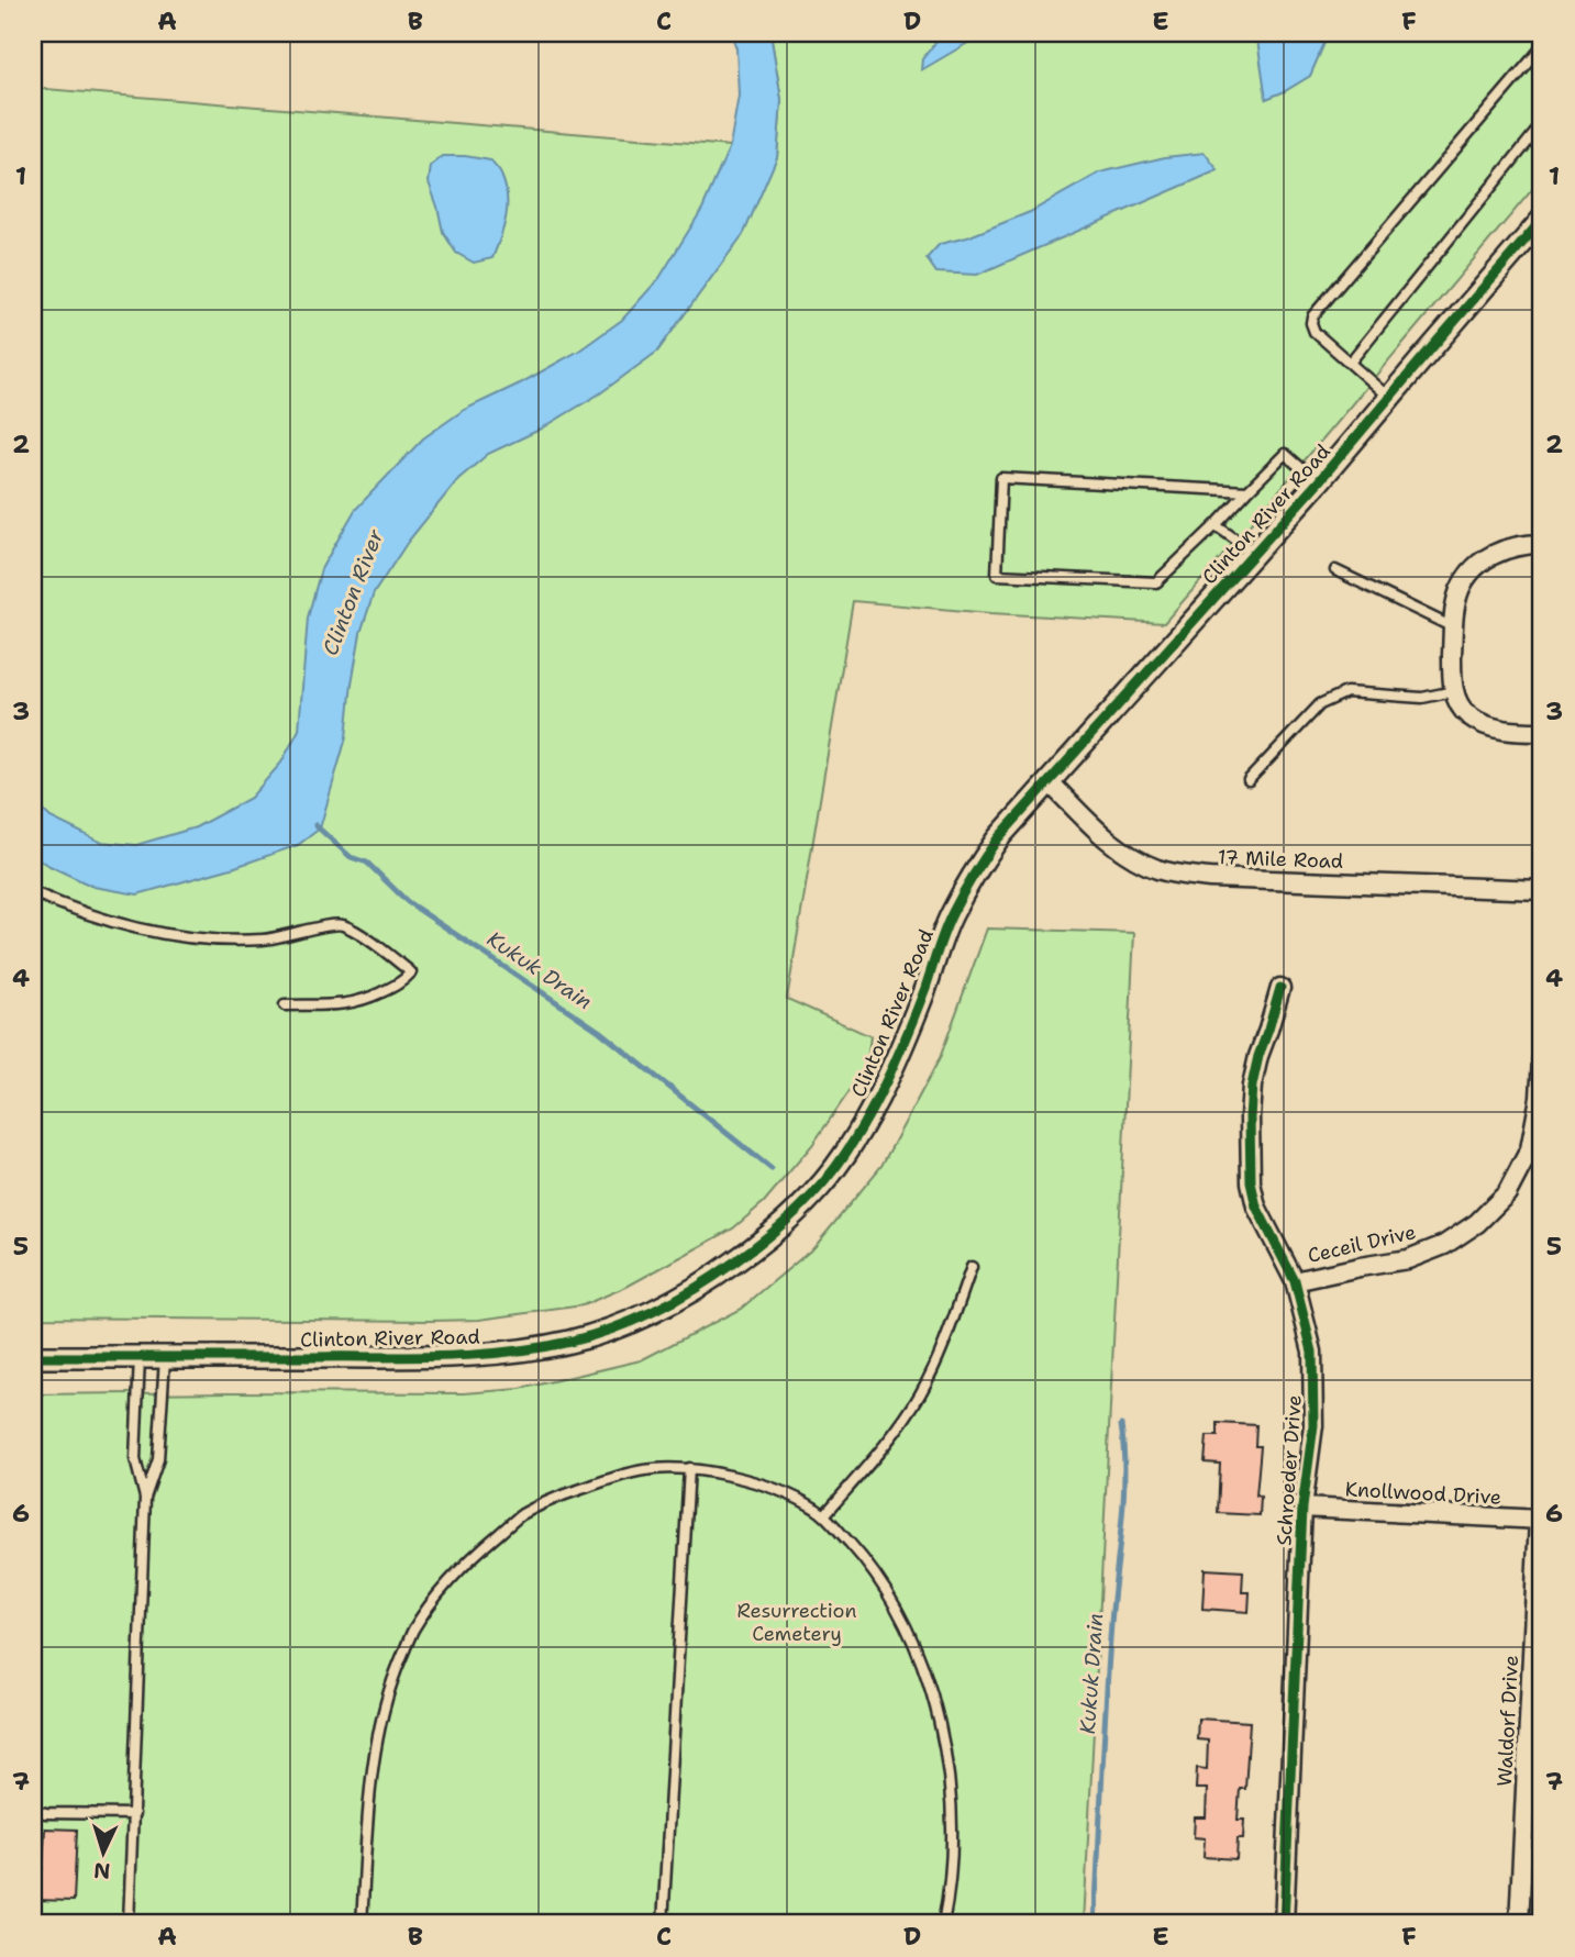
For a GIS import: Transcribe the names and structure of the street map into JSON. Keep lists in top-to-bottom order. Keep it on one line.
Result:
{"streets":{"street":["Clinton River Road","17 Mile Road","Ceceil Drive","Schroeder Drive","Knollwood Drive","Waldorf Drive"]},"crossings":[["Clinton River Road","17 Mile Road"],["Ceceil Drive","Schroeder Drive"],["Schroeder Drive","Knollwood Drive"],["Knollwood Drive","Waldorf Drive"]],"water":["Clinton River","Kukuk Drain"],"parks":["Resurrection Cemetery"],"north":"bottom","grid":{"columns":["A","B","C","D","E","F"],"rows":["1","2","3","4","5","6","7"]}}
